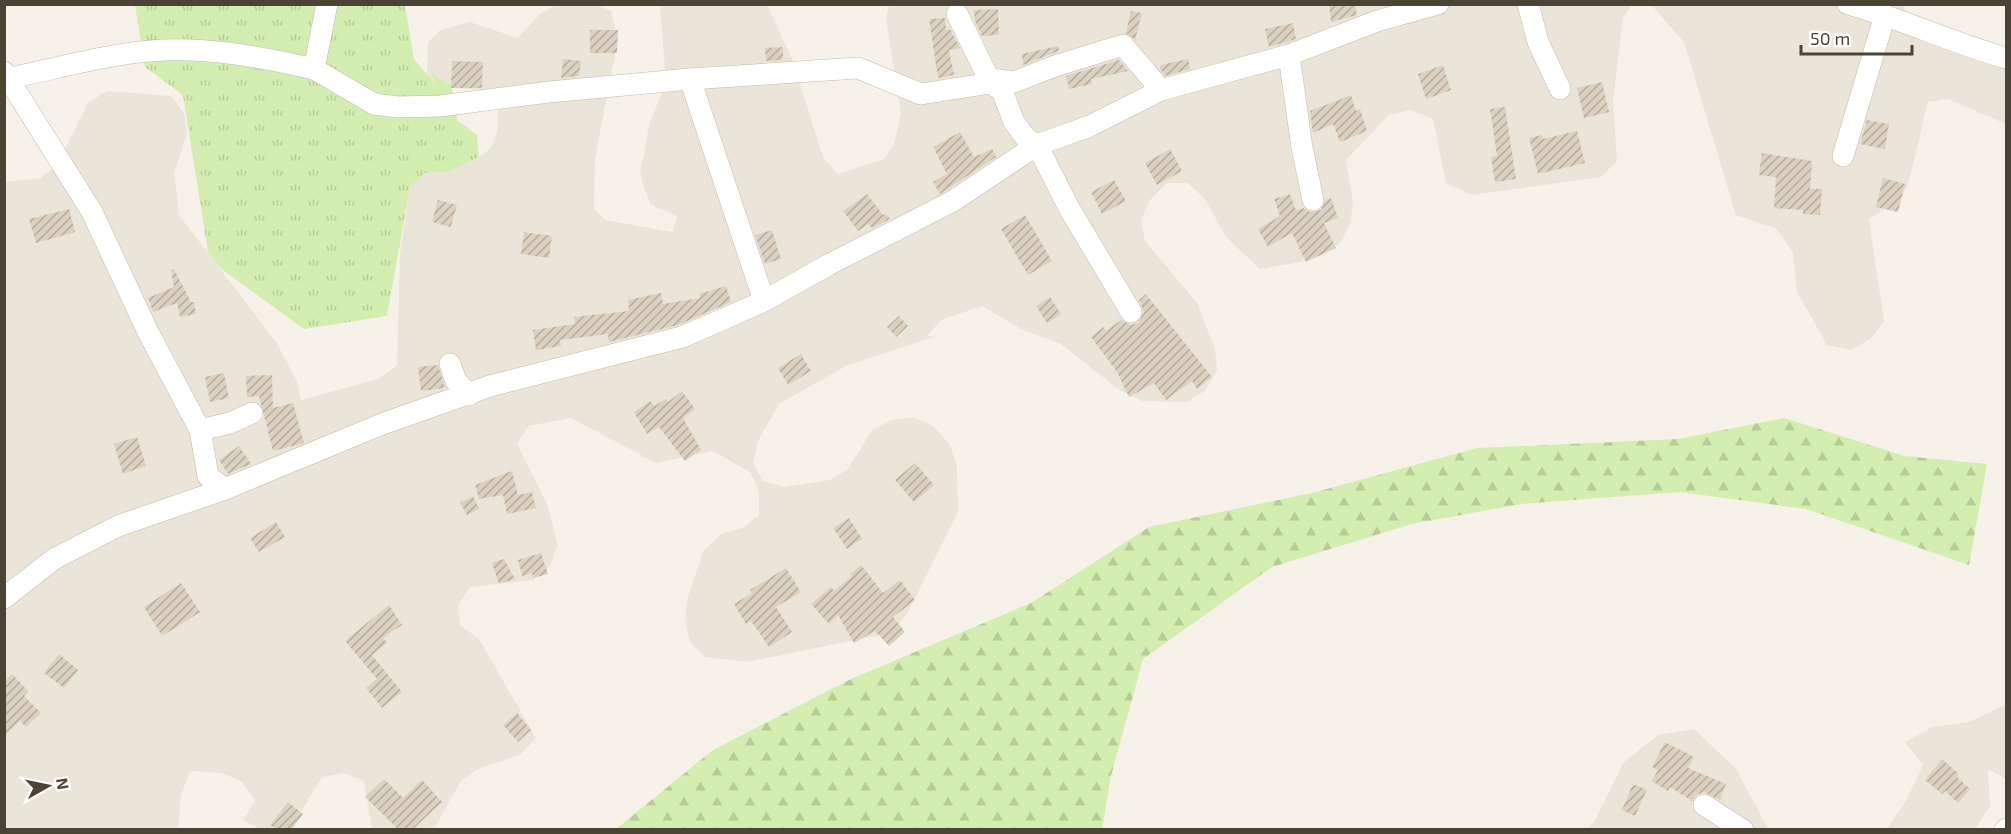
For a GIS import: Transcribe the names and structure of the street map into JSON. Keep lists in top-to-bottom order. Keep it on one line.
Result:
{"scale_bar":"50 m","north":"right"}
